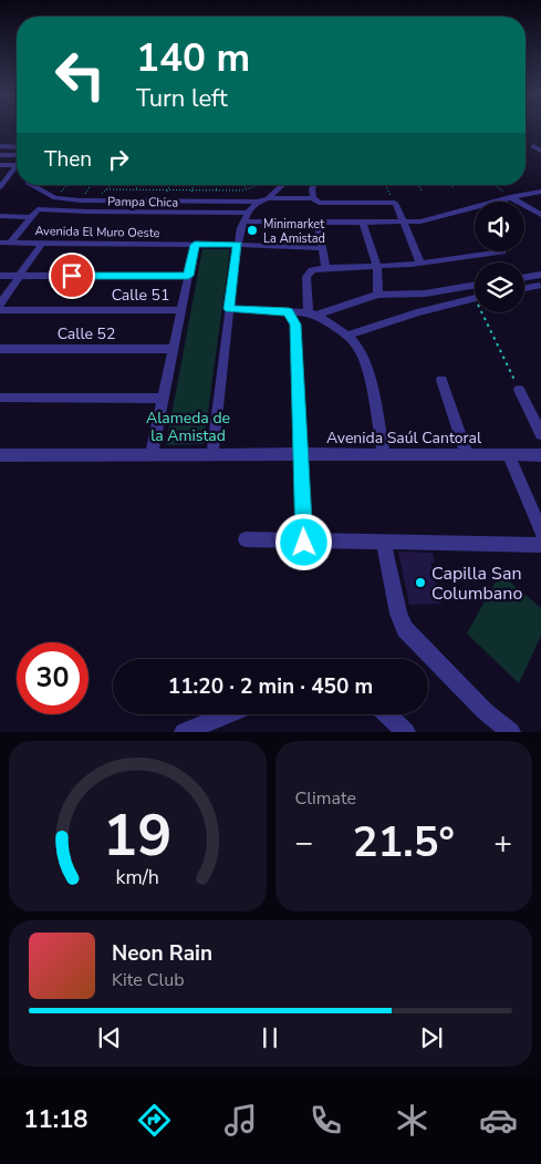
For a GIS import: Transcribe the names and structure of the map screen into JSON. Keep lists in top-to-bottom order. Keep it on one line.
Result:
{"streets":{"street":["Pampa Chica","Avenida El Muro Oeste","Calle 51","Calle 52","Avenida Saúl Cantoral"]},"parks":["Alameda de la Amistad"],"places":["Minimarket La Amistad","Capilla San Columbano"],"page":{"turn":["140 m","Turn left"],"then":"Then","limit":"30","trip":"11:20 · 2 min · 450 m","tile":"Climate","heat":["−","21.5°","+"],"song":["Neon Rain","Kite Club"],"tabs":"11:18","gauge":["19","km/h"]}}
